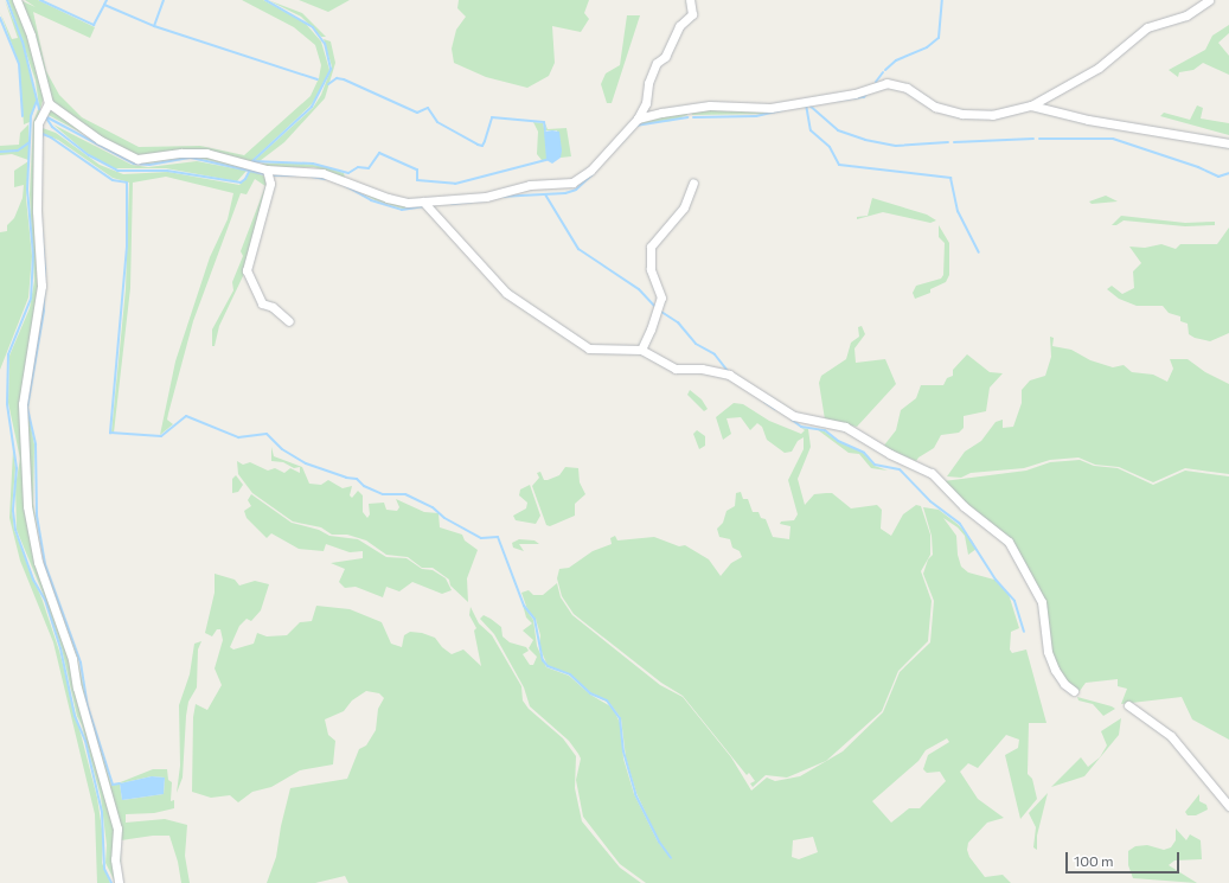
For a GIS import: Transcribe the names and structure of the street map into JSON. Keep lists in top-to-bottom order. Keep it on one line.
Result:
{"scale_bar":"100 m"}
